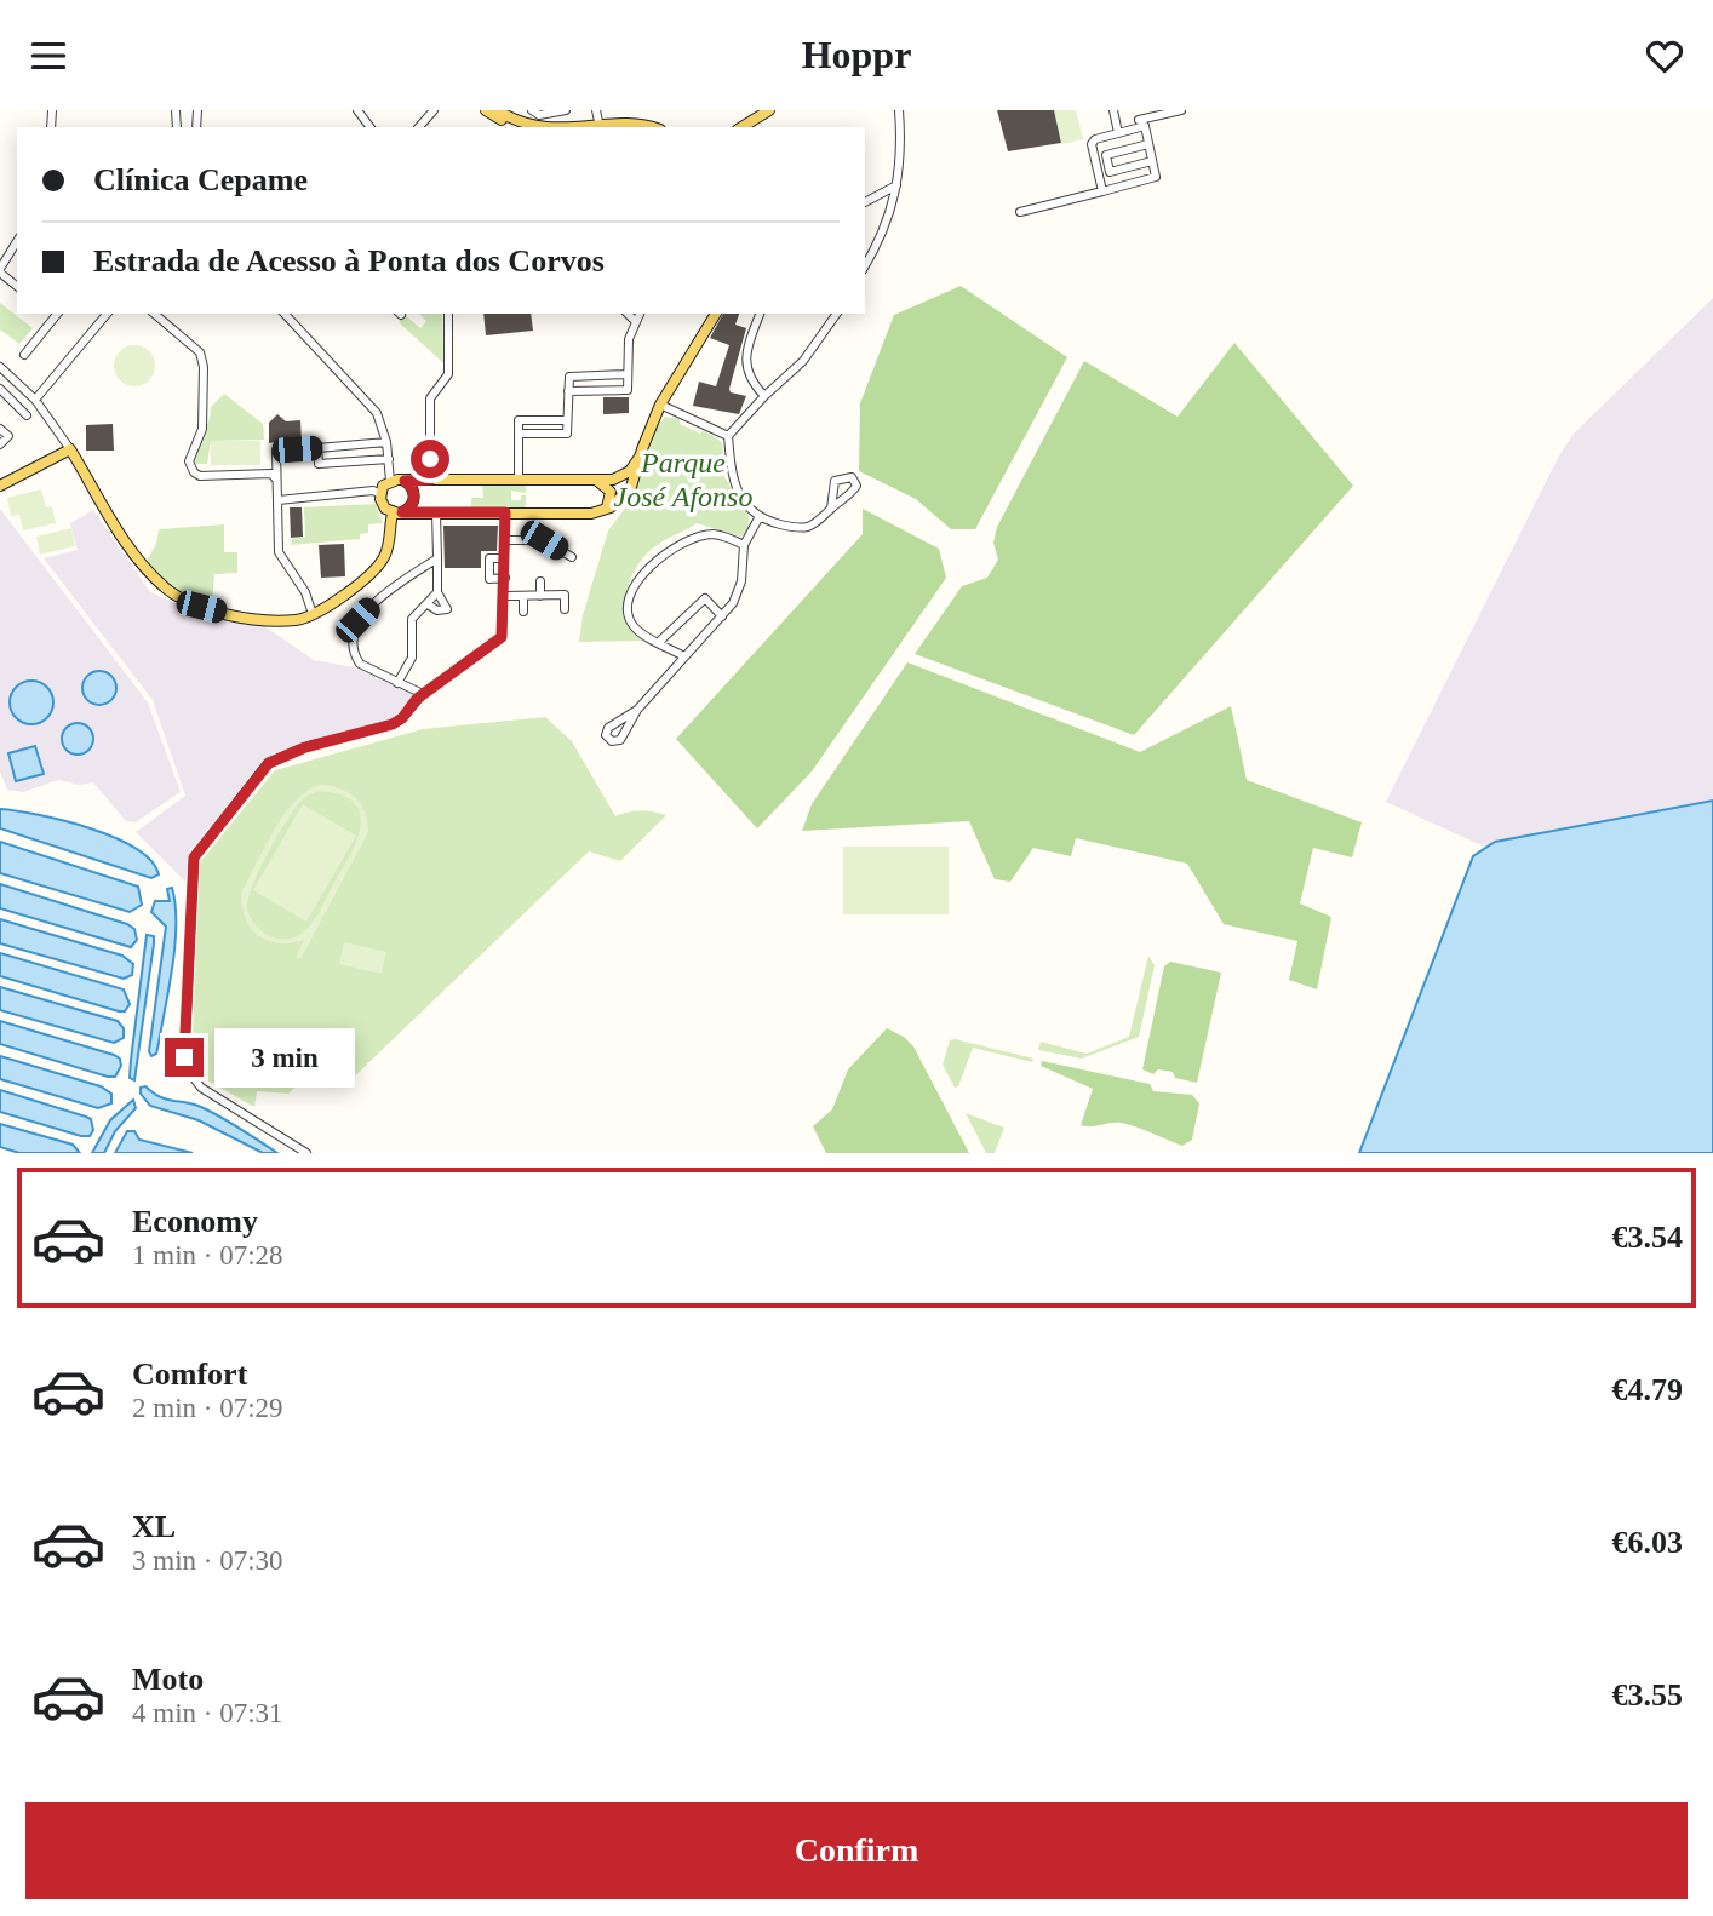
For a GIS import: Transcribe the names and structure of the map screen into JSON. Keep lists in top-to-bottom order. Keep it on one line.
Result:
{"parks":["Parque José Afonso"],"page":{"header":"Hoppr","banner":["Clínica Cepame","Estrada de Acesso à Ponta dos Corvos"],"bubble":"3 min","list":[{"name":"Economy","note":"1 min · 07:28","value":"€3.54"},{"name":"Comfort","note":"2 min · 07:29","value":"€4.79"},{"name":"XL","note":"3 min · 07:30","value":"€6.03"},{"name":"Moto","note":"4 min · 07:31","value":"€3.55"}],"buttons":"Confirm"}}
